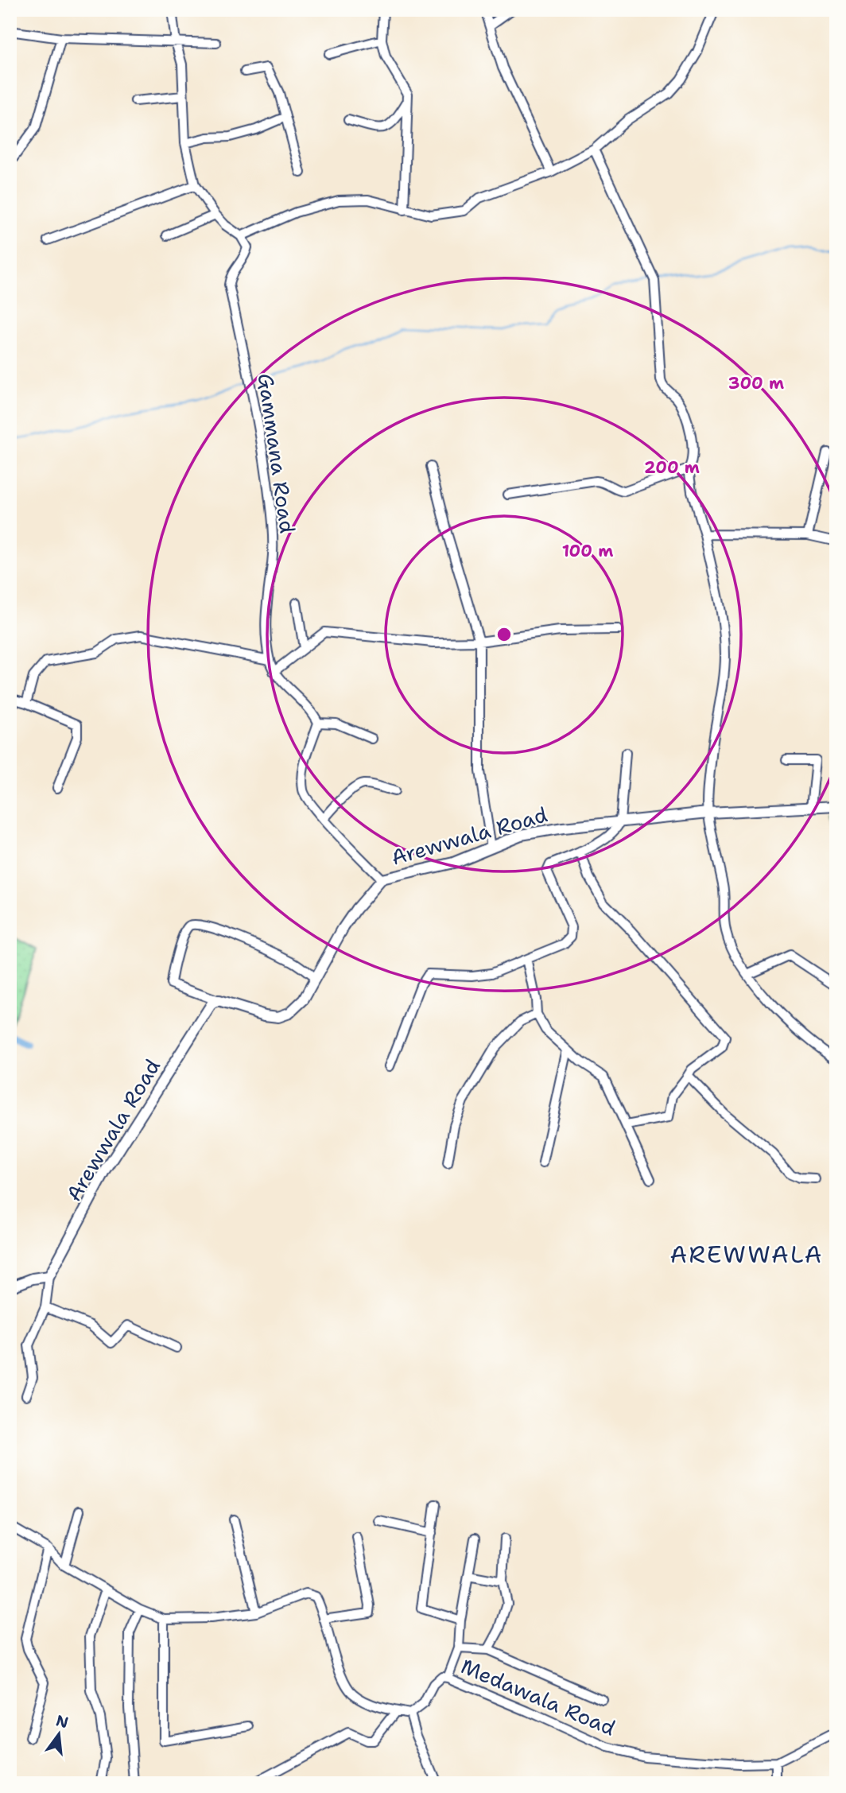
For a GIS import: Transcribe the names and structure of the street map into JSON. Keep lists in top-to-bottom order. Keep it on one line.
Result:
{"streets":{"street":["Gammana Road","Arewwala Road","Medawala Road"]},"districts":["AREWWALA"],"north":"top","rings":["300 m","200 m","100 m"]}
